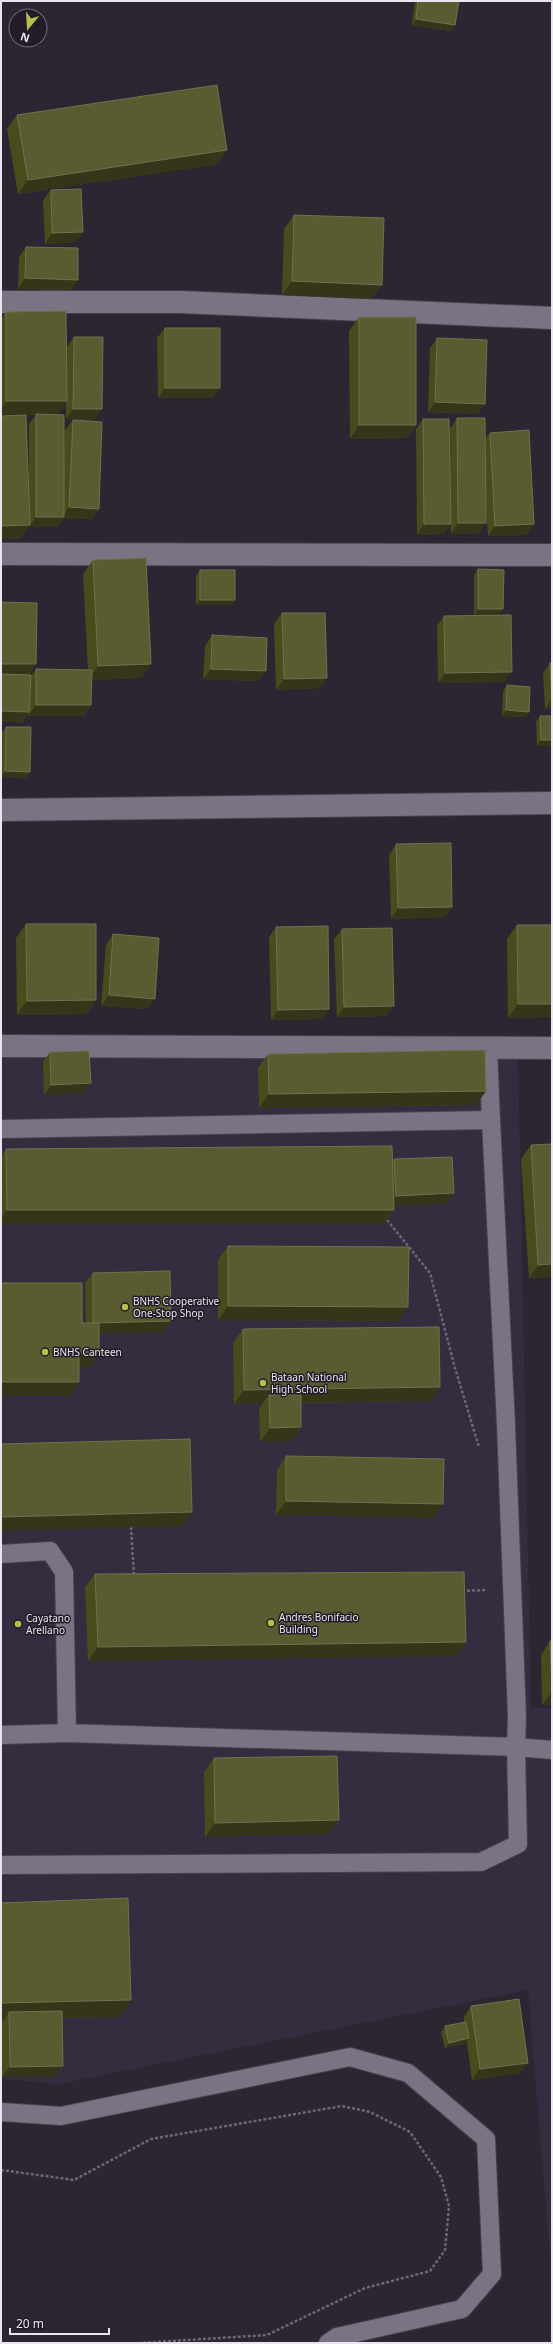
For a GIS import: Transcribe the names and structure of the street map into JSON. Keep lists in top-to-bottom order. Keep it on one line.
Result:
{"places":["BNHS Cooperative One-Stop Shop","BNHS Canteen","Bataan National High School","Andres Bonifacio Building","Cayatano Arellano"],"scale_bar":"20 m","north":"bottom"}
